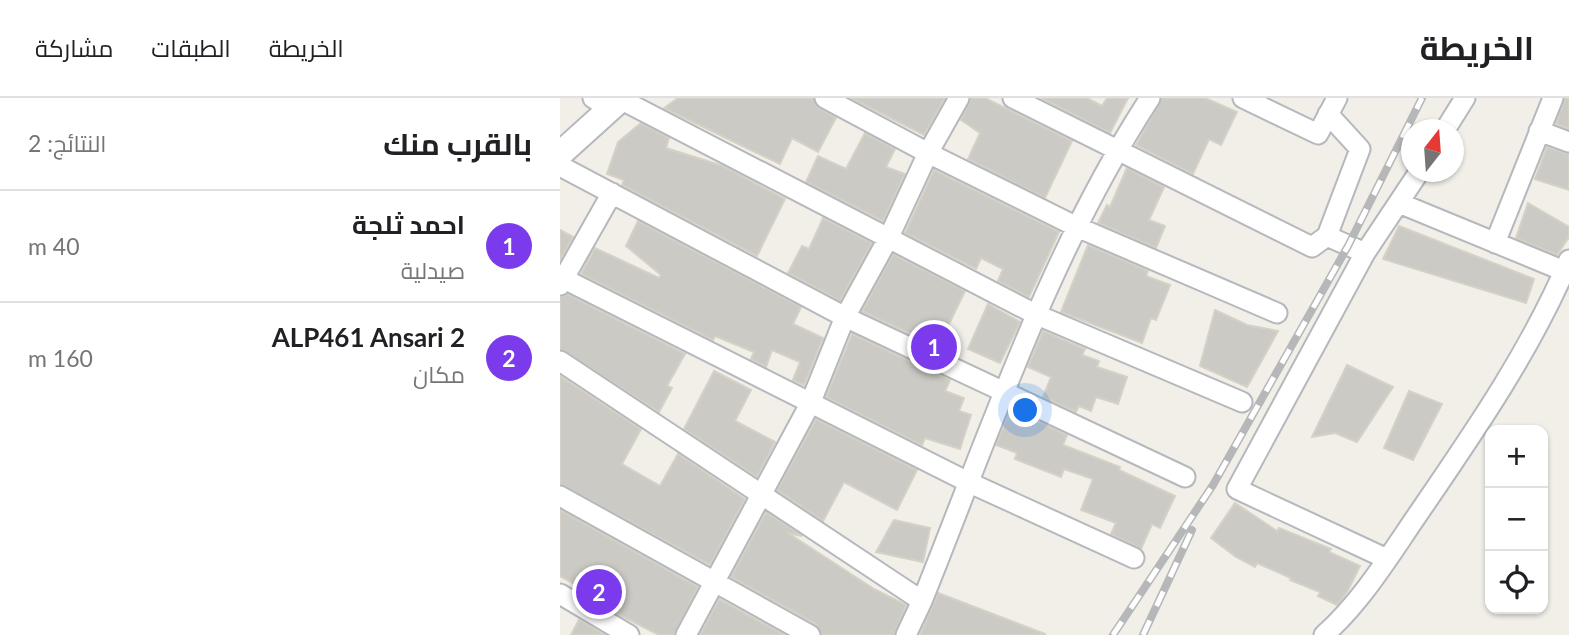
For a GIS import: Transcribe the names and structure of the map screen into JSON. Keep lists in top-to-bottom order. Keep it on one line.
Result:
{"north":"top","page":{"header":"الخريطة","nav":["الخريطة","الطبقات","مشاركة"],"heading":["بالقرب منك","النتائج: 2"],"list":[{"mark":"1","name":"احمد ثلجة","note":"صيدلية","value":"40 m"},{"mark":"2","name":"ALP461 Ansari 2","note":"مكان","value":"160 m"}],"pins":["1","2"],"map_buttons":["+","−"]}}
